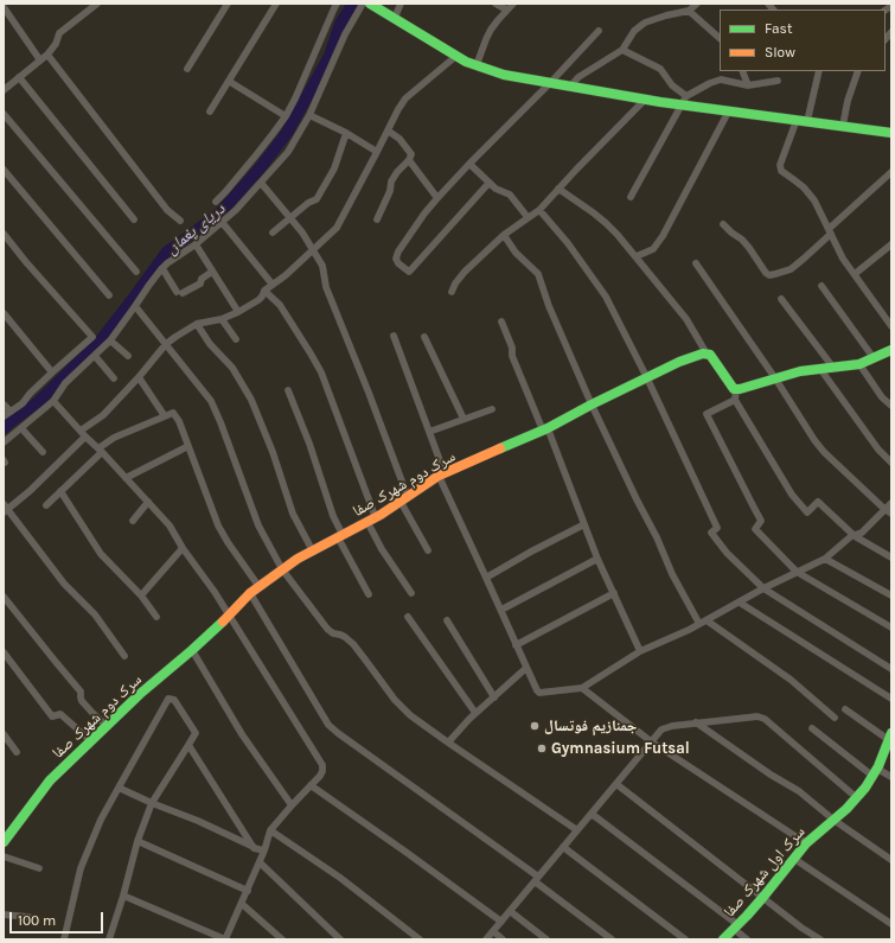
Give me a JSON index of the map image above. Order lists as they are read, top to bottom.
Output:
{
  "streets": {
    "street": ["سرک دوم شهرک صفا", "سرک اول شهرک صفا"]
  },
  "water": ["دریای پغمان"],
  "places": ["جمنازیم فوتسال", "Gymnasium Futsal"],
  "legend": ["Fast", "Slow"],
  "scale_bar": "100 m"
}
